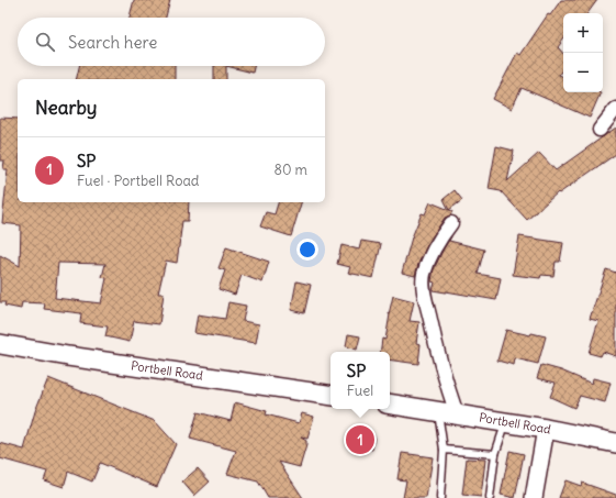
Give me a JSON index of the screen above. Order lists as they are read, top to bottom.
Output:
{
  "streets": {
    "main road": ["Portbell Road"]
  },
  "page": {
    "map_buttons": ["+", "−"],
    "search": "Search here",
    "heading": "Nearby",
    "list": [
      {
        "mark": "1",
        "name": "SP",
        "note": "Fuel · Portbell Road",
        "value": "80 m"
      }
    ],
    "popup": ["SP", "Fuel"],
    "pins": "1"
  }
}
